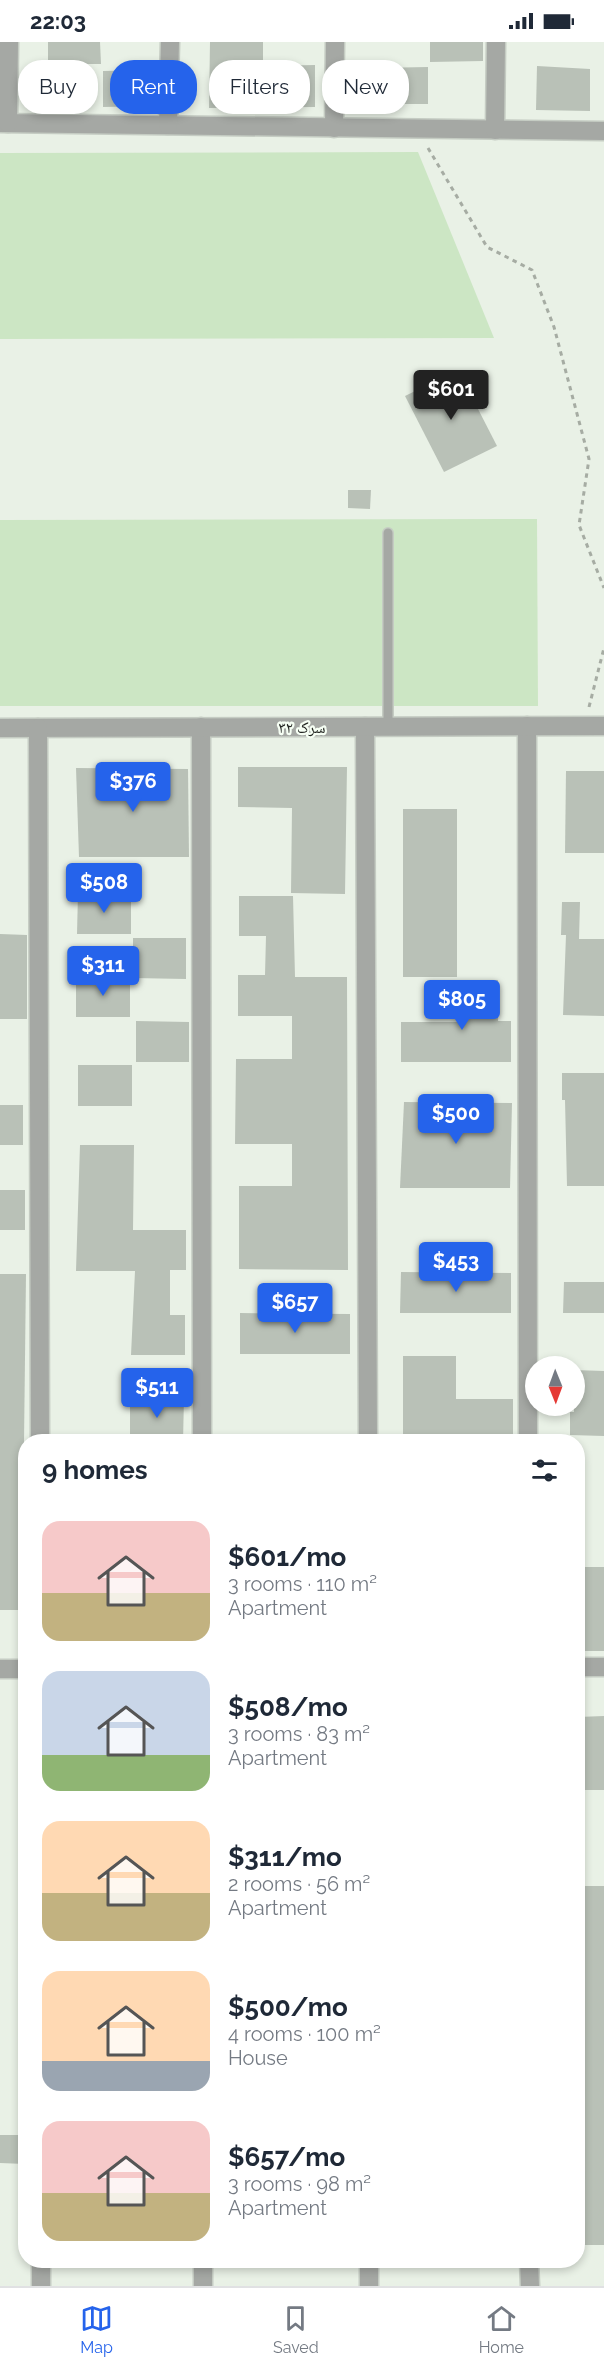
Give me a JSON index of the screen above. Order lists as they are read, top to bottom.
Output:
{
  "streets": {
    "street": ["سرک ۳۲"]
  },
  "north": "bottom",
  "page": {
    "status": "22:03",
    "chip": [
      "Buy",
      "Rent",
      "Filters",
      "New"
    ],
    "price": [
      "$601",
      "$376",
      "$508",
      "$311",
      "$805",
      "$500",
      "$453",
      "$657",
      "$511"
    ],
    "heading": "9 homes",
    "list": [
      {
        "name": "$601/mo",
        "note": "3 rooms · 110 m² · Apartment"
      },
      {
        "name": "$508/mo",
        "note": "3 rooms · 83 m² · Apartment"
      },
      {
        "name": "$311/mo",
        "note": "2 rooms · 56 m² · Apartment"
      },
      {
        "name": "$500/mo",
        "note": "4 rooms · 100 m² · House"
      },
      {
        "name": "$657/mo",
        "note": "3 rooms · 98 m² · Apartment"
      }
    ],
    "tabs": ["Map", "Saved", "Home"]
  }
}
